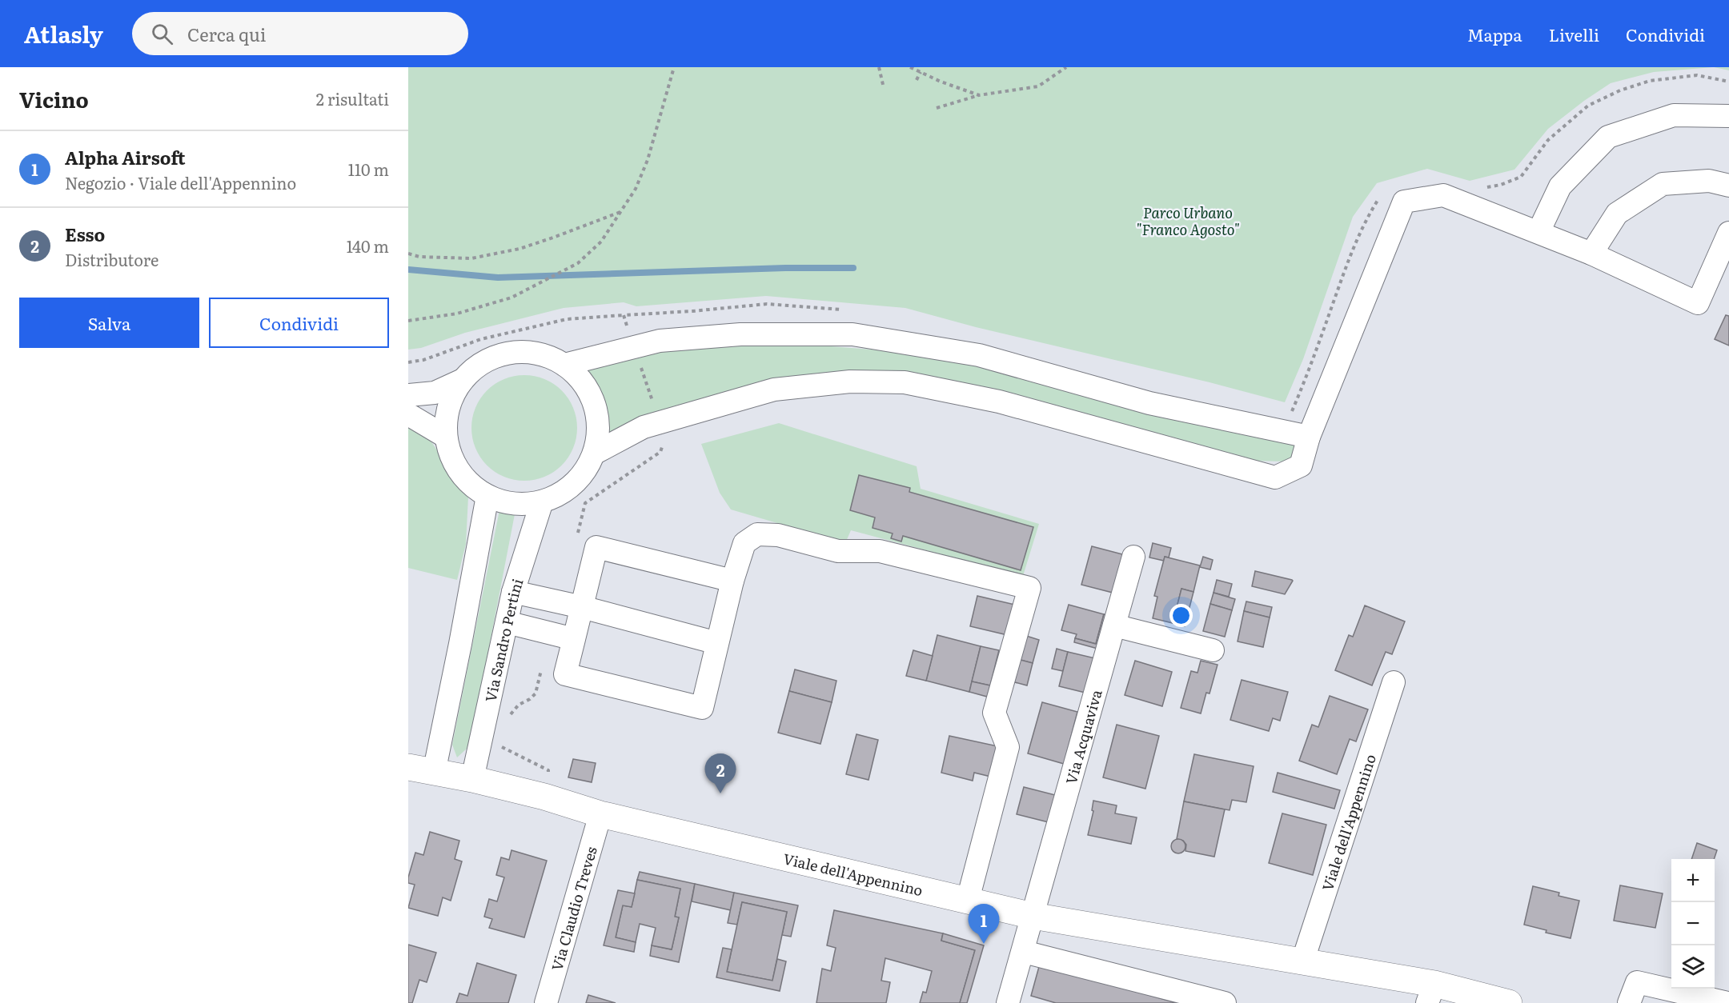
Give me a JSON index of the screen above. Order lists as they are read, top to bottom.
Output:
{
  "streets": {
    "main road": ["Viale dell'Appennino"],
    "street": ["Via Sandro Pertini", "Via Acquaviva", "Via Claudio Treves"]
  },
  "crossings": [
    ["Via Sandro Pertini", "Viale dell'Appennino"],
    ["Via Acquaviva", "Viale dell'Appennino"],
    ["Viale dell'Appennino", "Via Claudio Treves"]
  ],
  "parks": ["Parco Urbano \"Franco Agosto\""],
  "page": {
    "header": "Atlasly",
    "search": "Cerca qui",
    "nav": ["Mappa", "Livelli", "Condividi"],
    "heading": ["Vicino", "2 risultati"],
    "list": [
      {
        "mark": "1",
        "name": "Alpha Airsoft",
        "note": "Negozio · Viale dell'Appennino",
        "value": "110 m"
      },
      {
        "mark": "2",
        "name": "Esso",
        "note": "Distributore",
        "value": "140 m"
      }
    ],
    "buttons": ["Salva", "Condividi"],
    "pins": ["2", "1"],
    "map_buttons": ["+", "−"]
  }
}
